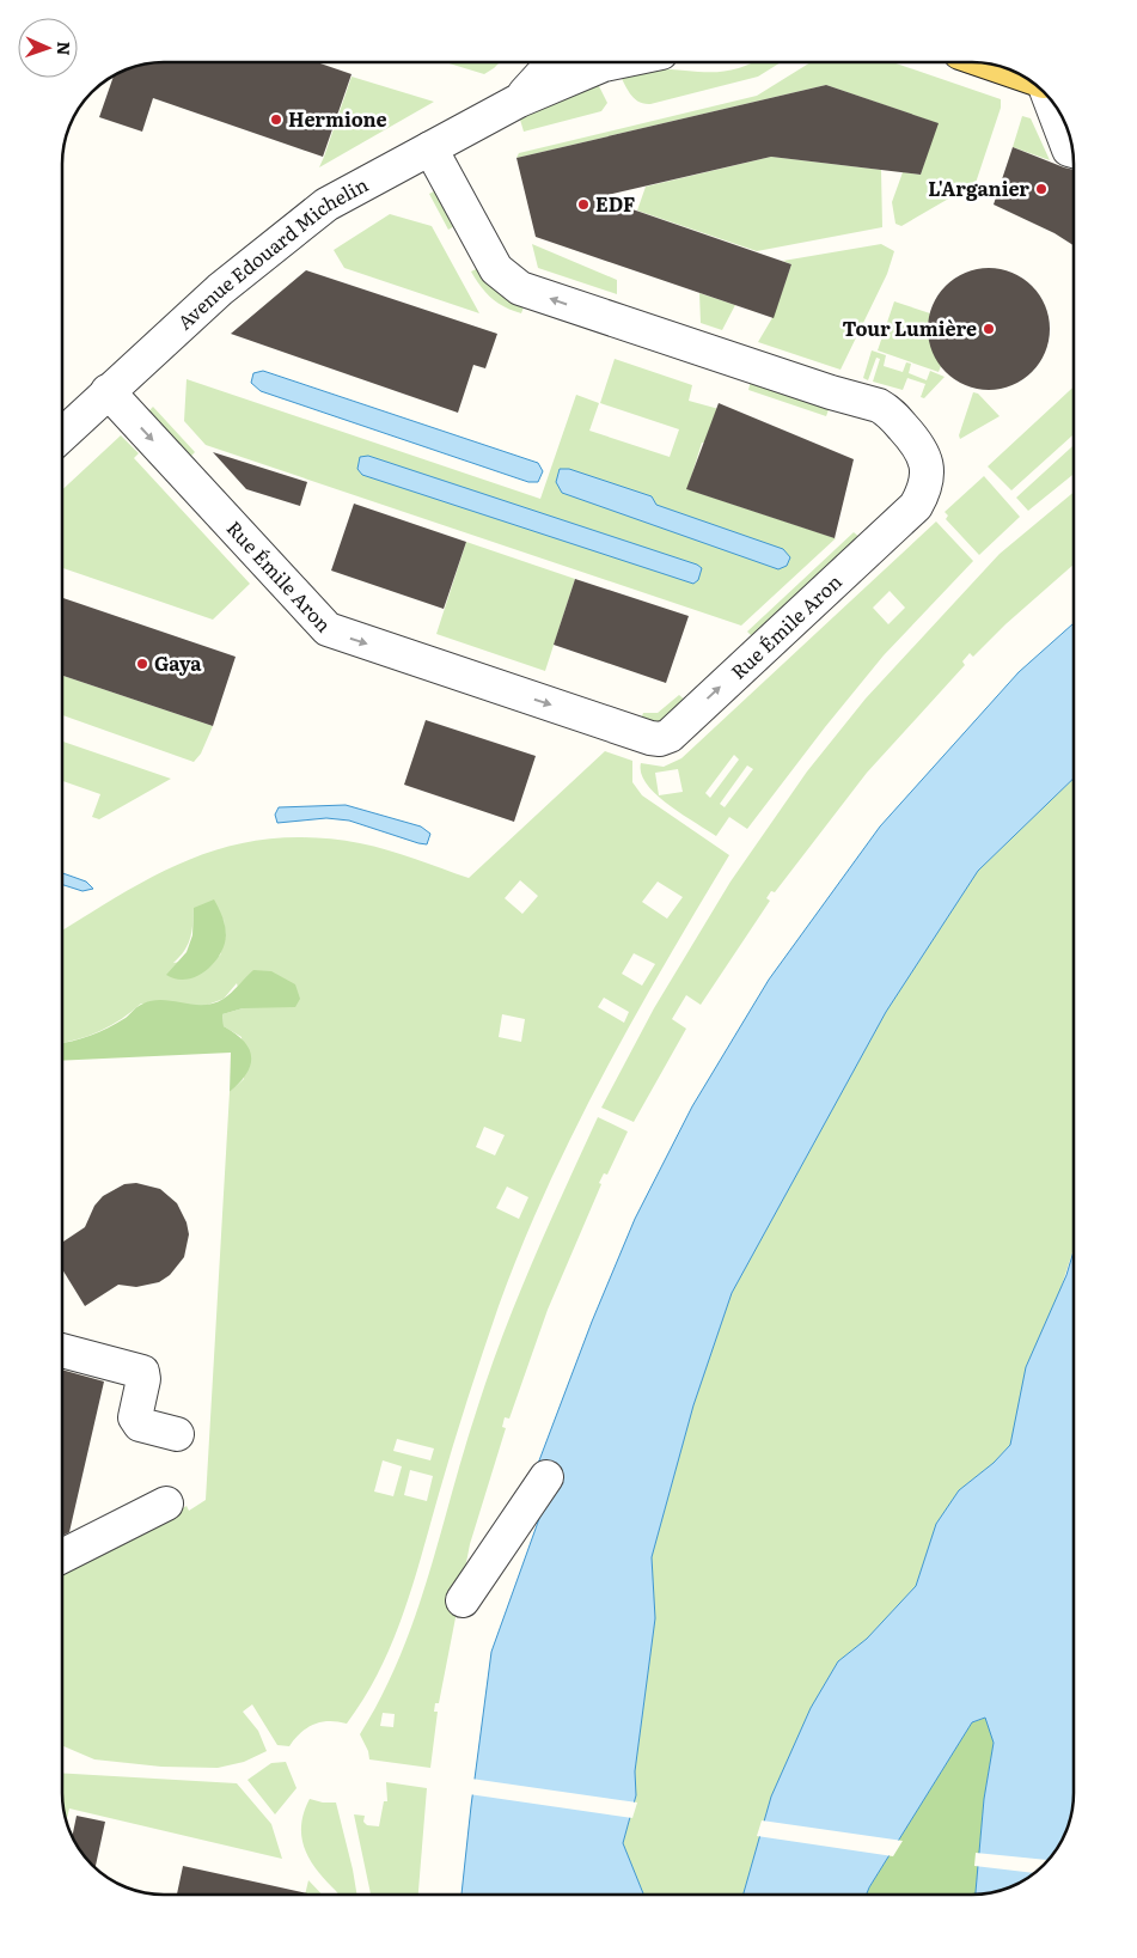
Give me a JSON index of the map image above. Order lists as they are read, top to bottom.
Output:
{
  "streets": {
    "street": ["Avenue Edouard Michelin", "Rue Émile Aron"]
  },
  "crossings": [
    ["Avenue Edouard Michelin", "Rue Émile Aron"]
  ],
  "places": [
    "Hermione",
    "L'Arganier",
    "EDF",
    "Tour Lumière",
    "Gaya"
  ],
  "north": "right"
}
